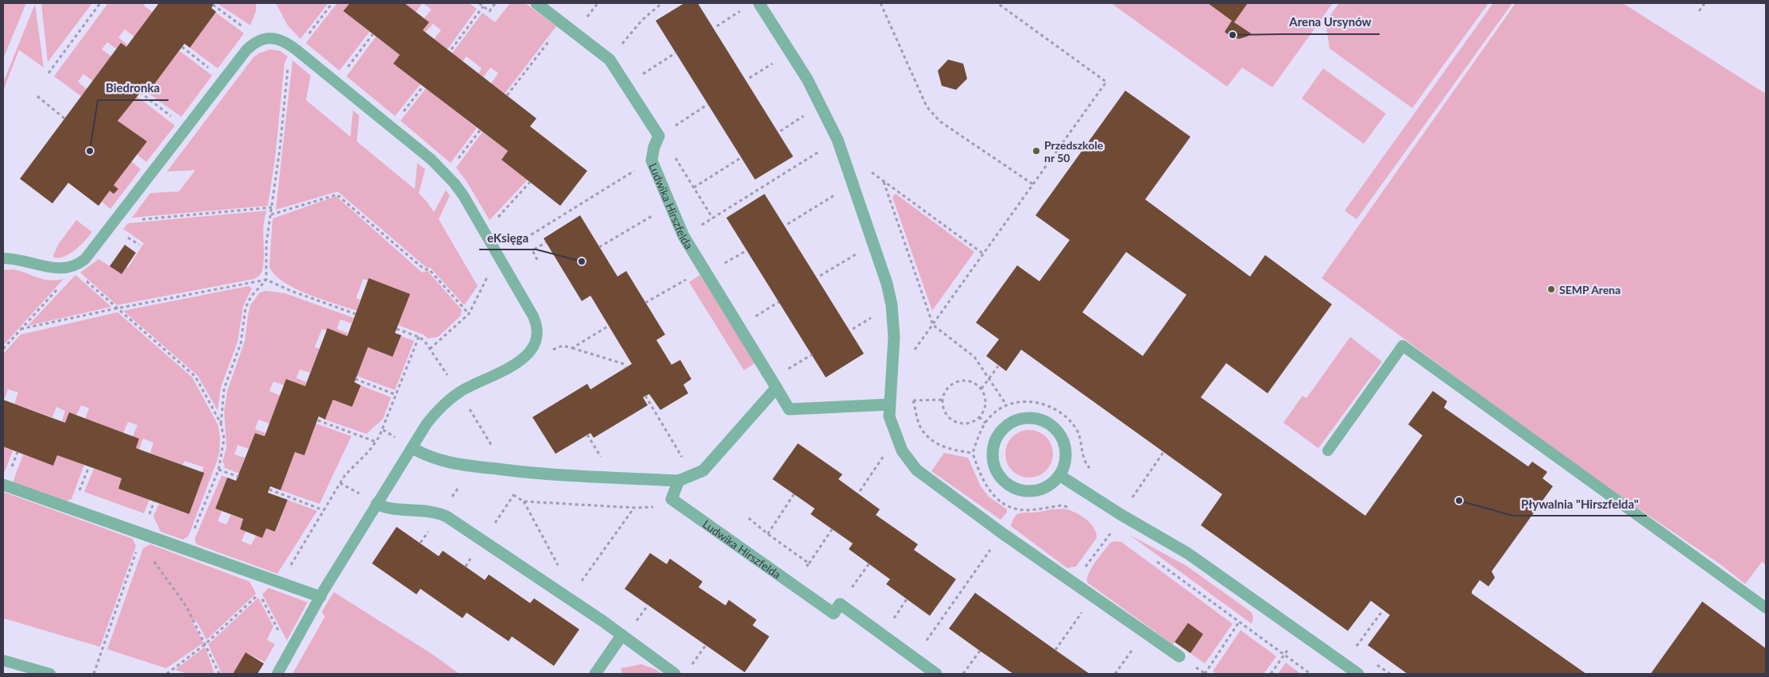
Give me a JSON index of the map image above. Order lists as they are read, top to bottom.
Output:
{
  "streets": {
    "street": ["Ludwika Hirszfelda"]
  },
  "places": [
    "Arena Ursynów",
    "Biedronka",
    "Przedszkole nr 50",
    "eKsięga",
    "SEMP Arena",
    "Pływalnia \"Hirszfelda\""
  ]
}
